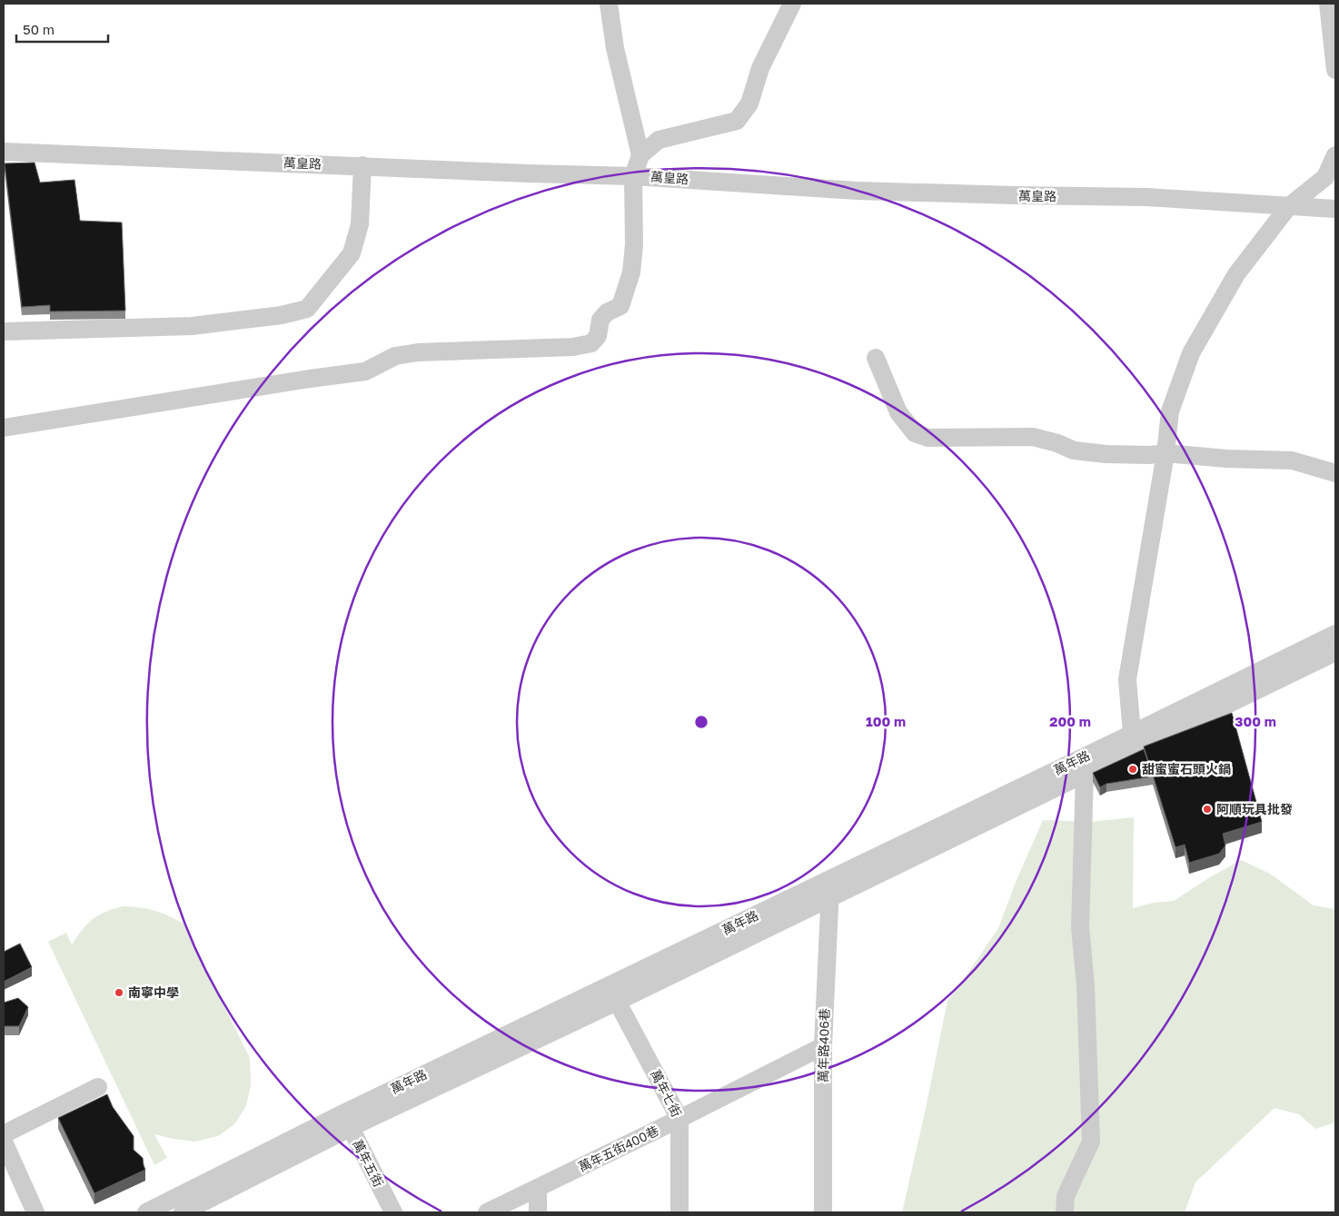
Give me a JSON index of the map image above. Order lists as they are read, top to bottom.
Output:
{
  "streets": {
    "street": [
      "萬皇路",
      "萬年路",
      "萬年路406巷",
      "萬年七街",
      "萬年五街400巷",
      "萬年五街"
    ]
  },
  "crossings": [
    ["萬年路", "萬年路406巷"],
    ["萬年路", "萬年七街"],
    ["萬年路", "萬年五街"],
    ["萬年路406巷", "萬年五街400巷"],
    ["萬年七街", "萬年五街400巷"]
  ],
  "places": ["甜蜜蜜石頭火鍋", "阿順玩具批發", "南寧中學"],
  "scale_bar": "50 m",
  "rings": ["100 m", "200 m", "300 m"]
}
